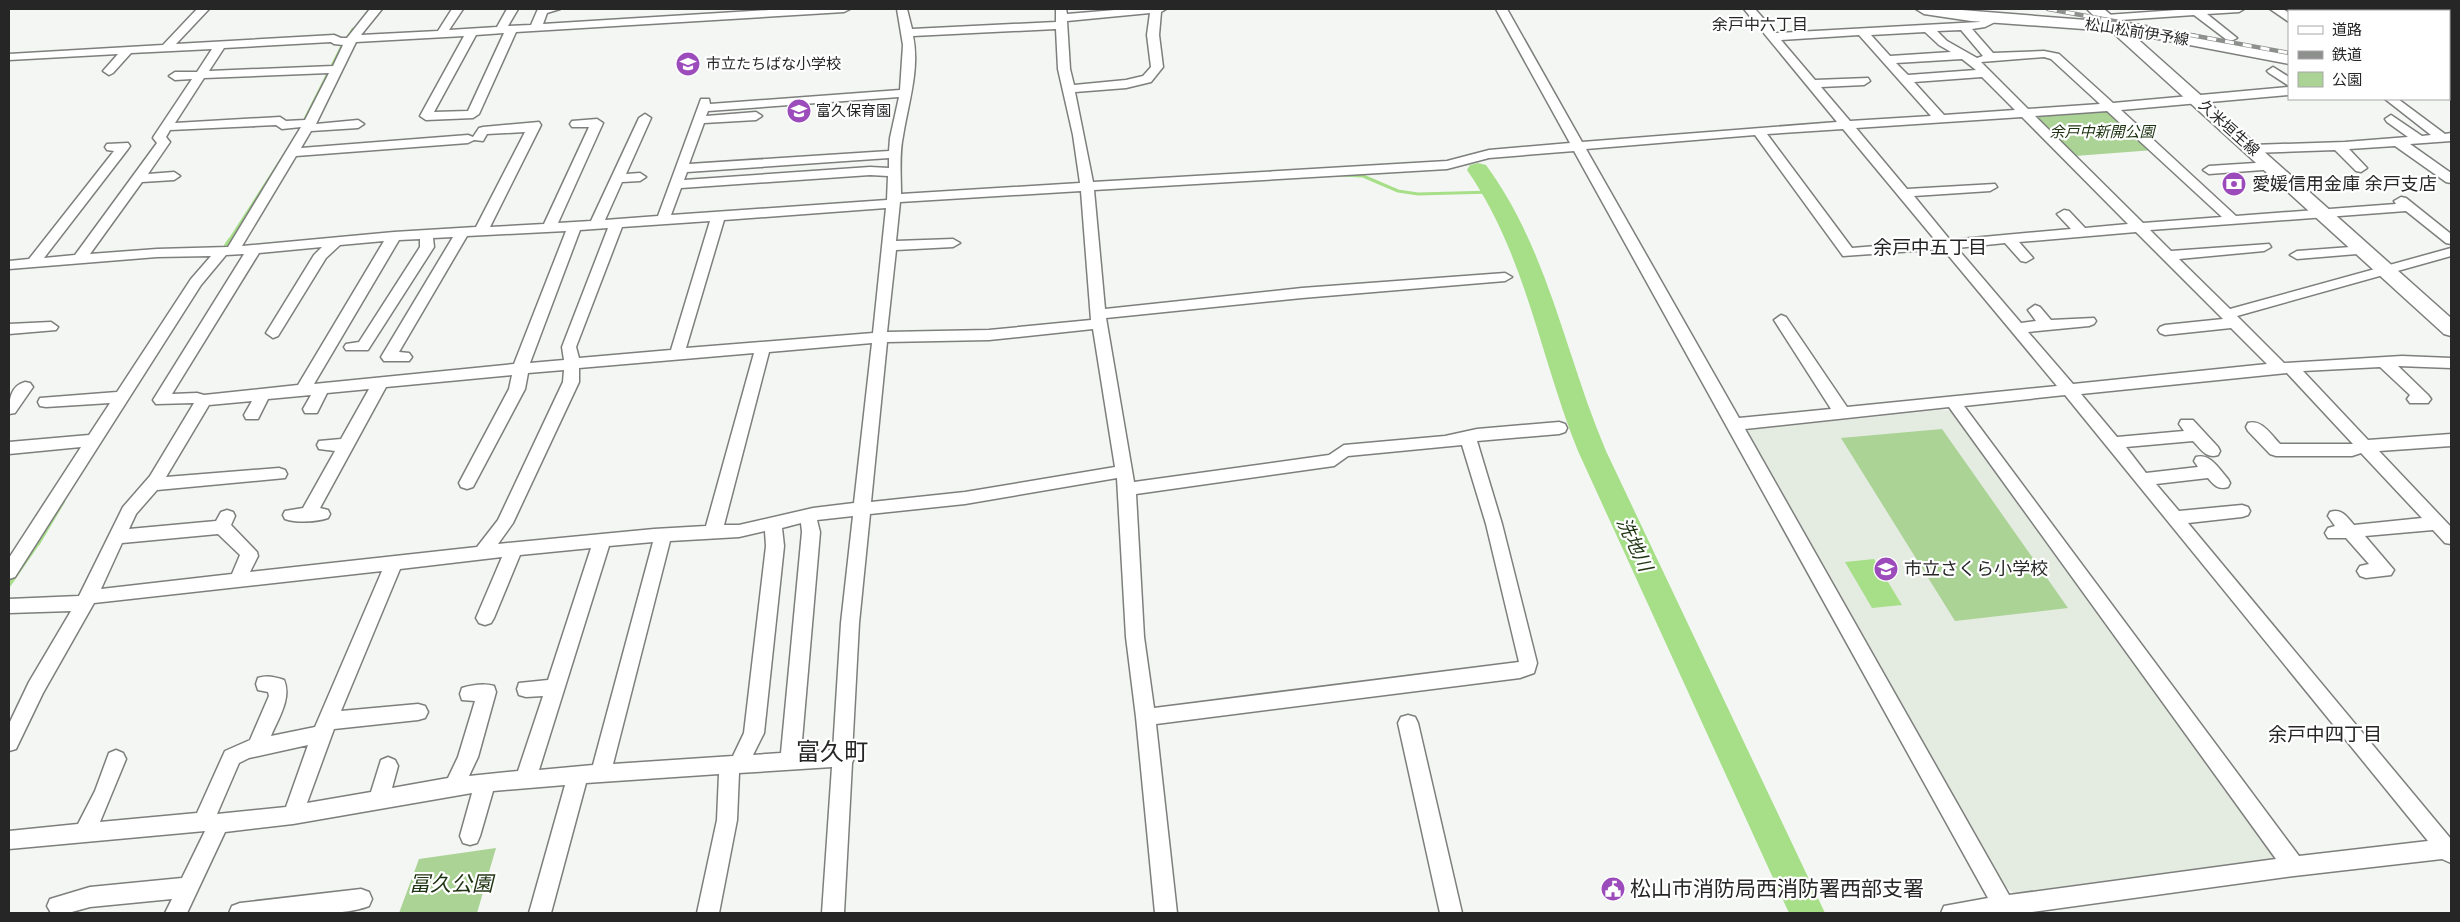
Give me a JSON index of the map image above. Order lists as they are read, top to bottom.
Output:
{
  "streets": {
    "main road": ["松山松前伊予線", "久米垣生線"]
  },
  "crossings": [
    ["松山松前伊予線", "久米垣生線"]
  ],
  "districts": [
    "余戸中六丁目",
    "余戸中五丁目",
    "余戸中四丁目",
    "富久町"
  ],
  "water": ["洗地川"],
  "parks": ["余戸中新開公園", "冨久公園"],
  "places": {
    "school or university": ["市立たちばな小学校", "富久保育園", "市立さくら小学校"],
    "bank": ["愛媛信用金庫 余戸支店"],
    "public building": ["松山市消防局西消防署西部支署"]
  },
  "legend": ["道路", "鉄道", "公園"]
}
